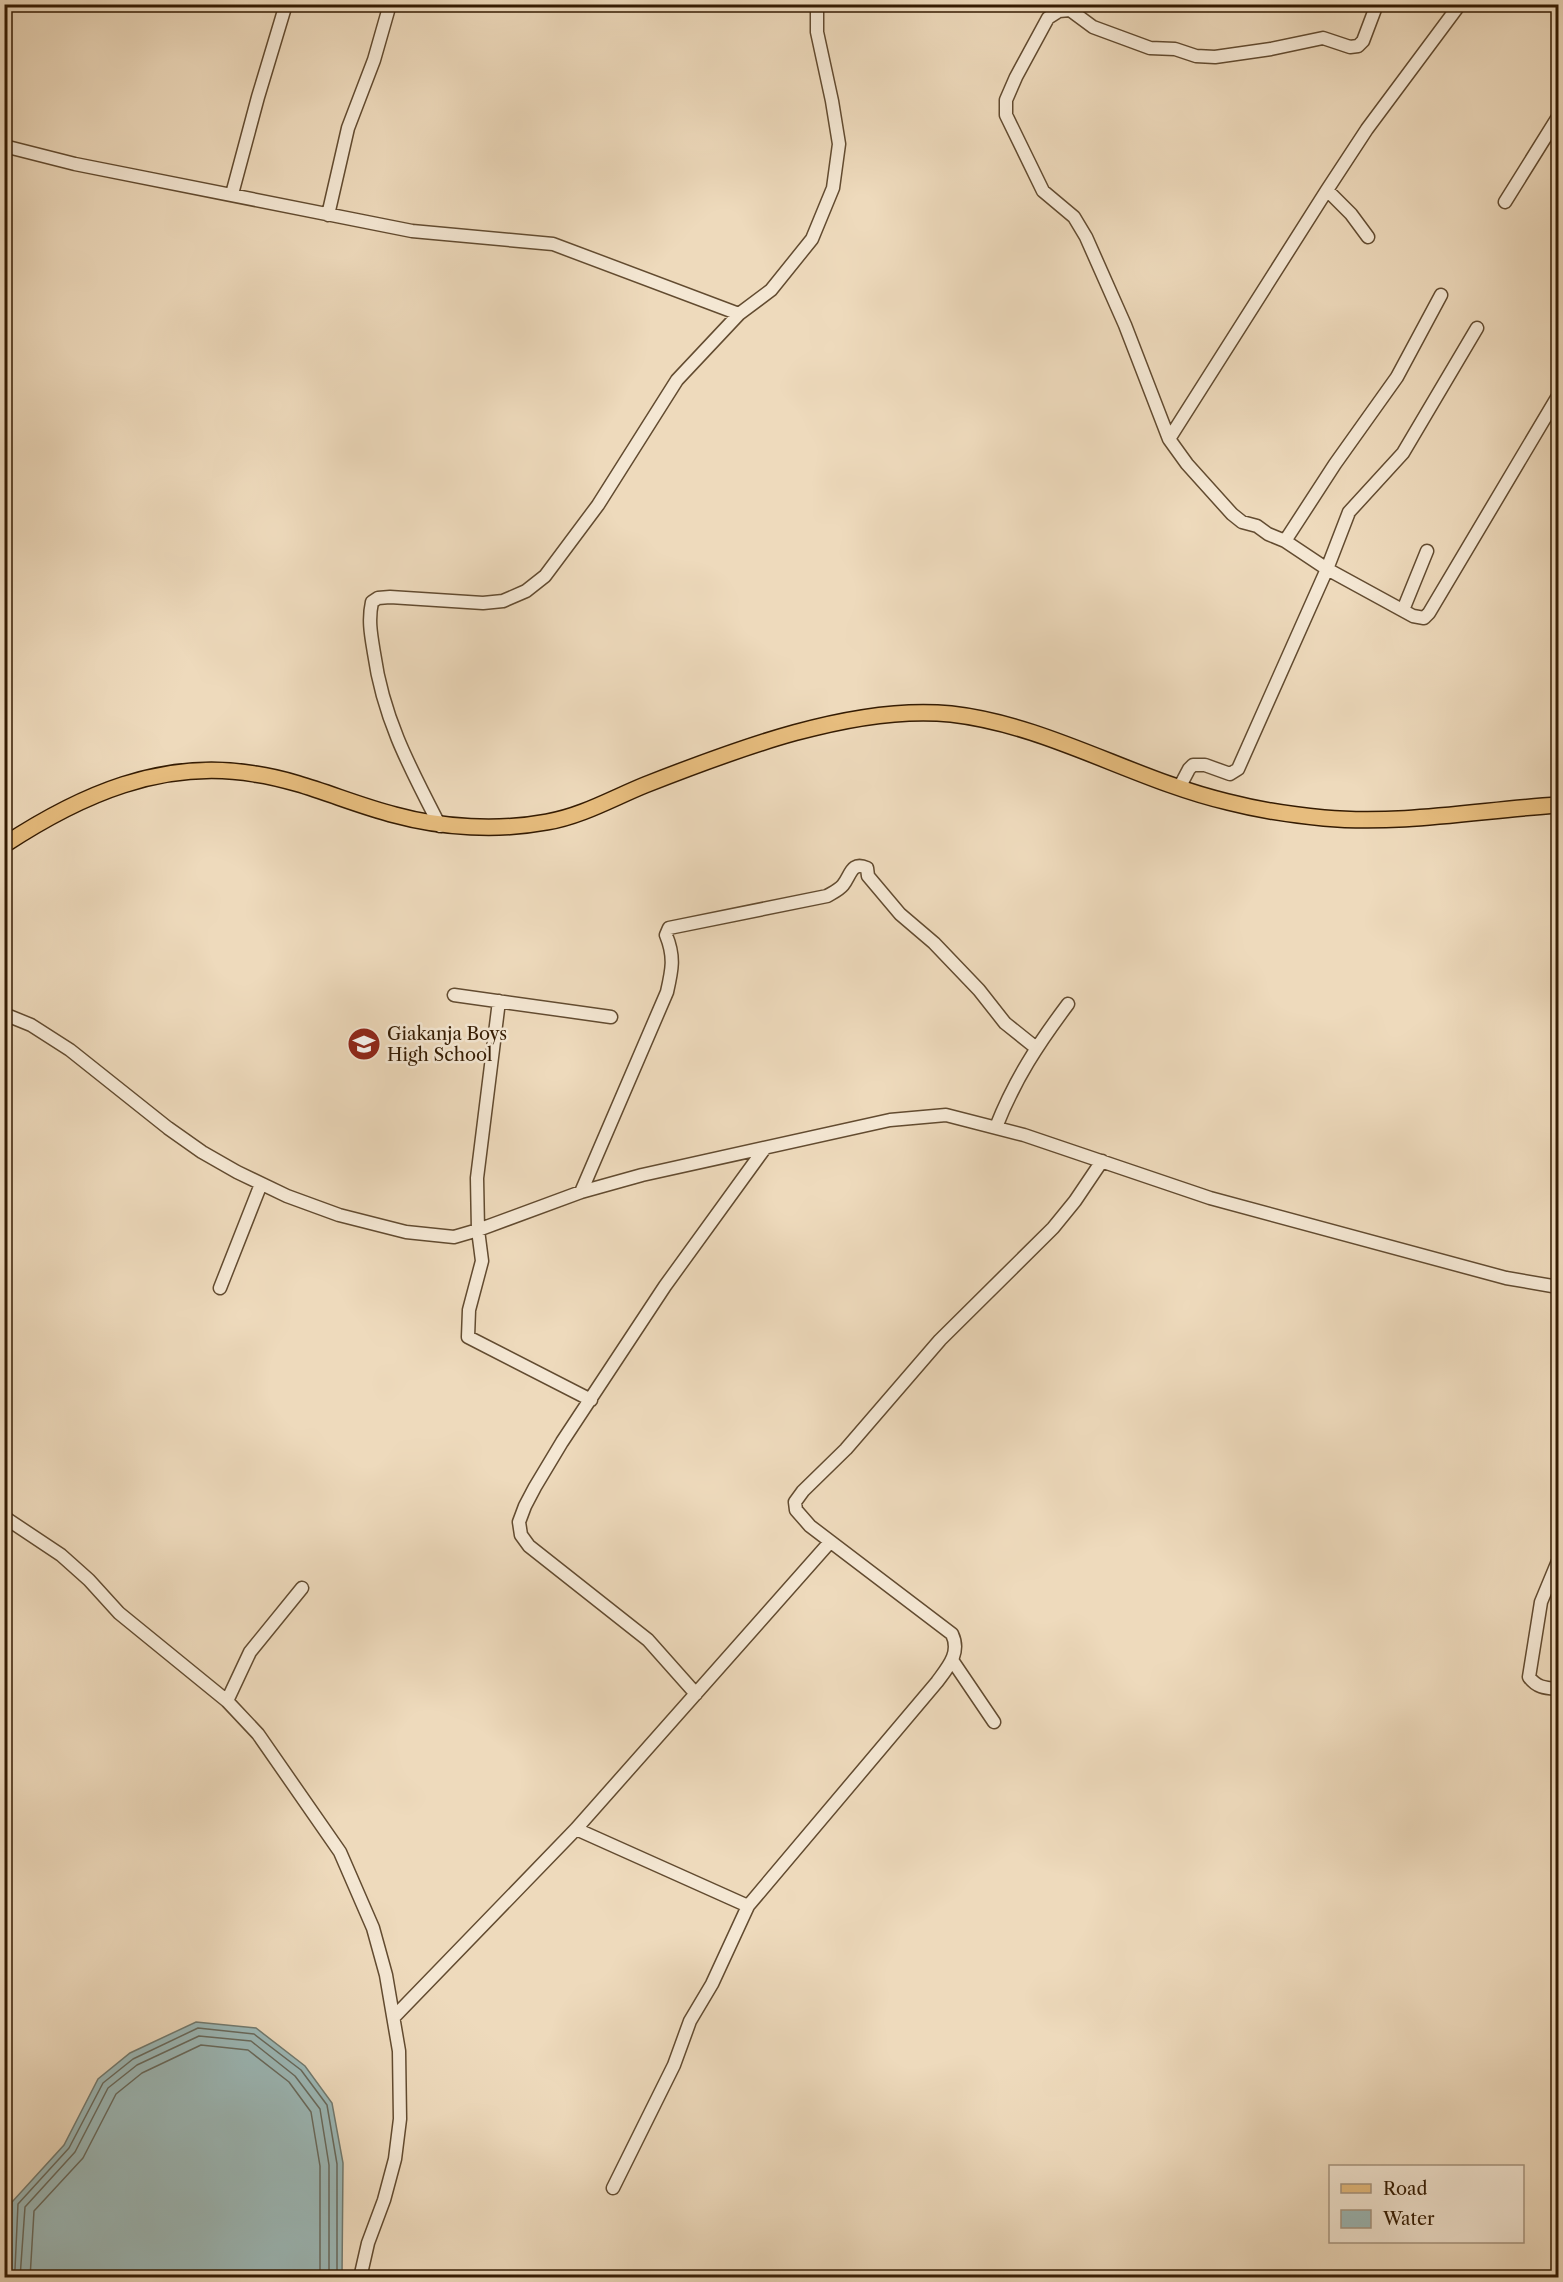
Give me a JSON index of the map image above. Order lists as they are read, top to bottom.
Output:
{
  "places": {
    "school or university": ["Giakanja Boys High School"]
  },
  "legend": ["Road", "Water"]
}
